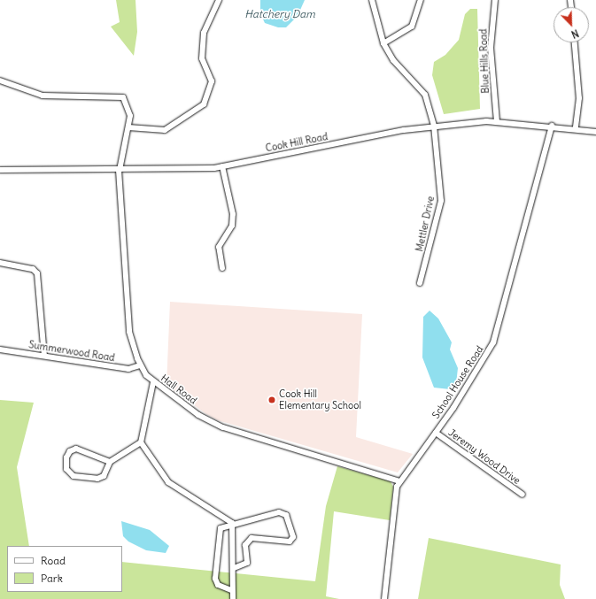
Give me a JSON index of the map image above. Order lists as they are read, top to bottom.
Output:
{
  "streets": {
    "street": [
      "Blue Hills Road",
      "Cook Hill Road",
      "Mettler Drive",
      "Summerwood Road",
      "School House Road",
      "Hall Road",
      "Jeremy Wood Drive"
    ]
  },
  "crossings": [
    ["Blue Hills Road", "Cook Hill Road"],
    ["Cook Hill Road", "Mettler Drive"],
    ["Cook Hill Road", "School House Road"],
    ["Cook Hill Road", "Hall Road"],
    ["Summerwood Road", "Hall Road"],
    ["School House Road", "Hall Road"],
    ["School House Road", "Jeremy Wood Drive"]
  ],
  "water": ["Hatchery Dam"],
  "places": ["Cook Hill Elementary School"],
  "legend": ["Road", "Park"],
  "north": "bottom right"
}
